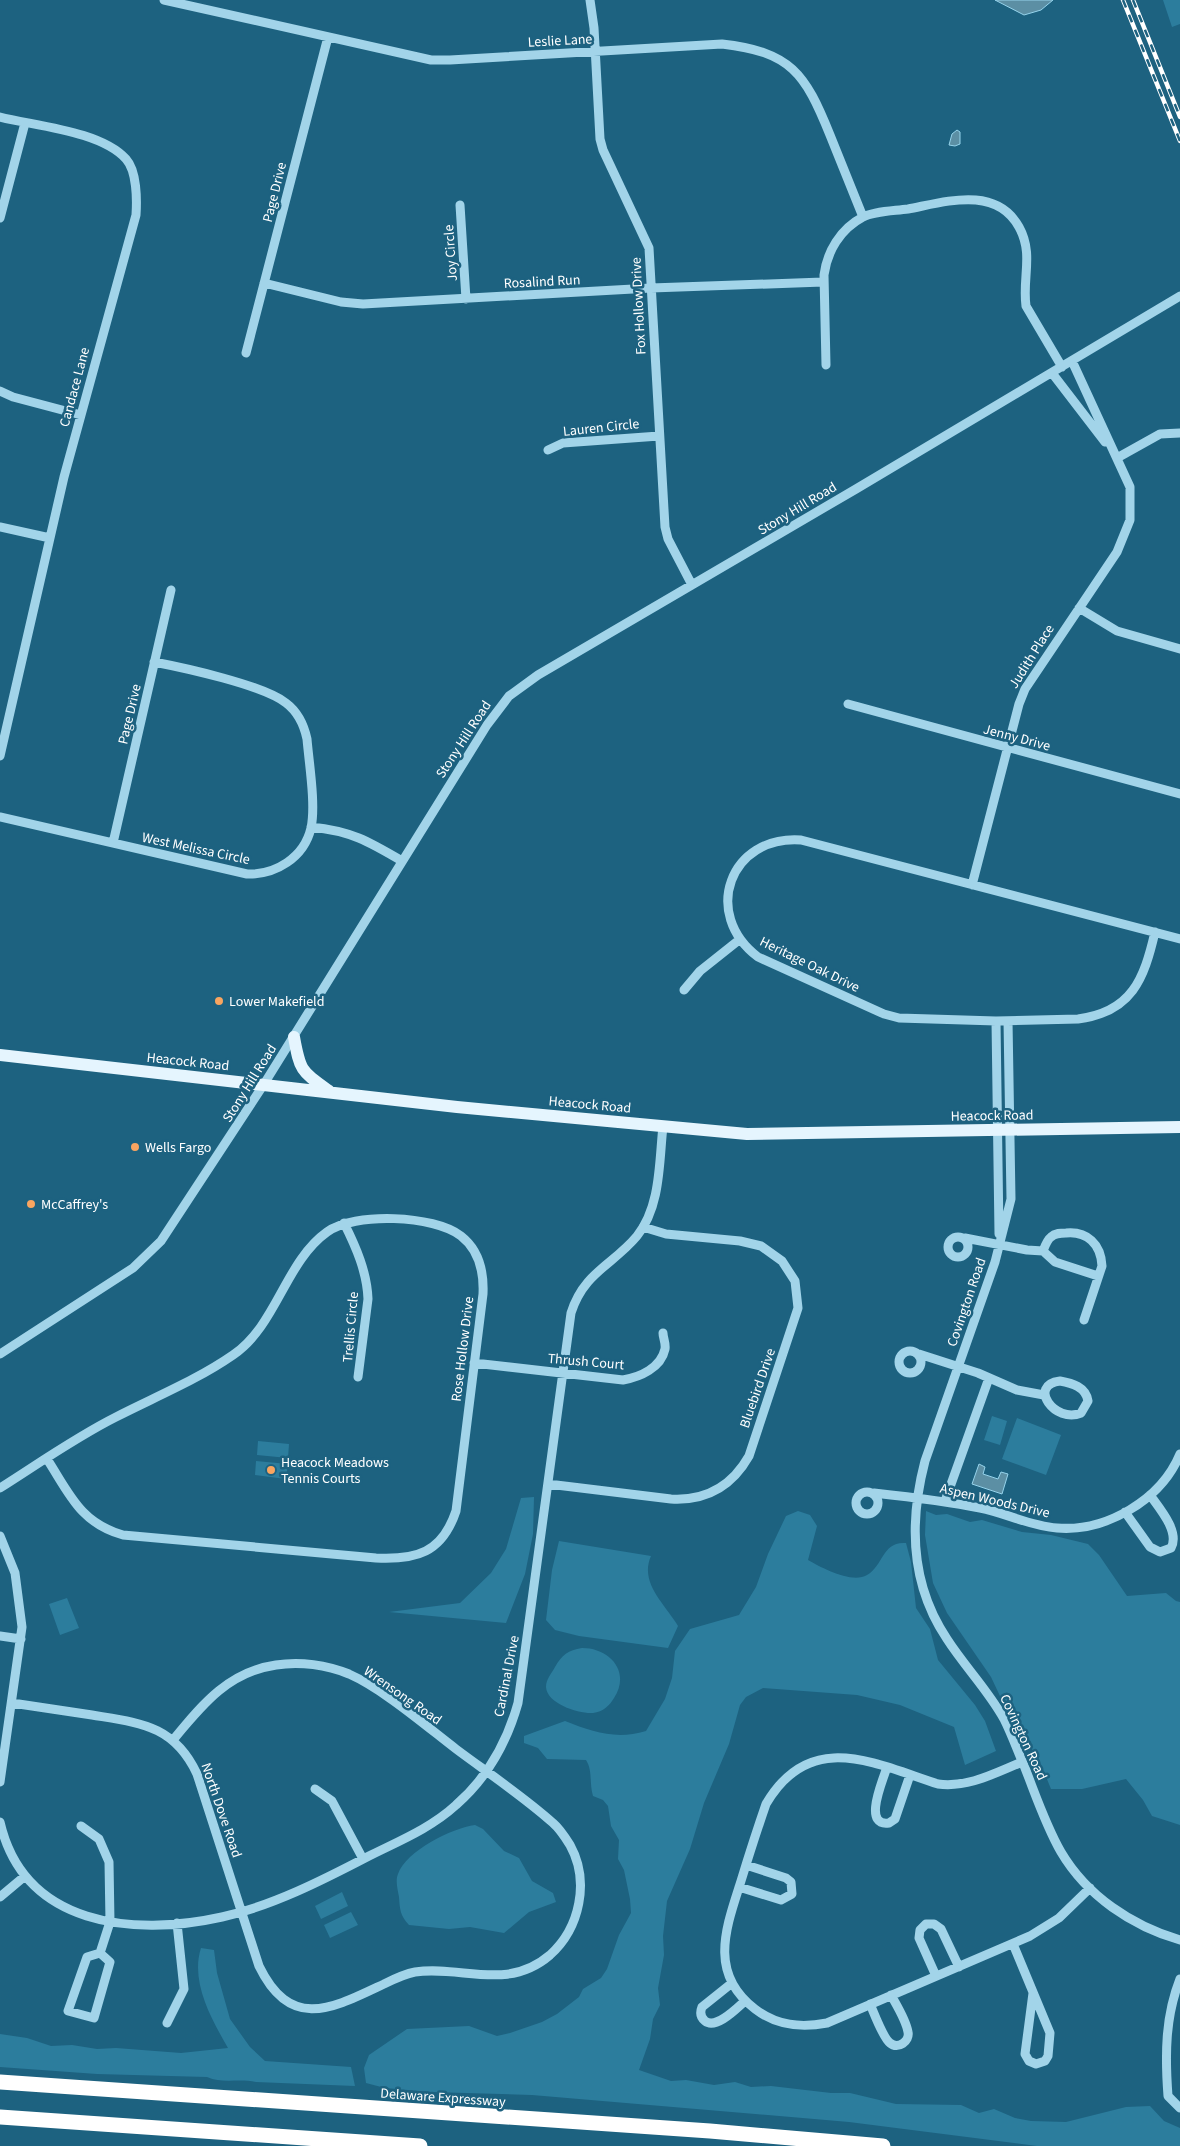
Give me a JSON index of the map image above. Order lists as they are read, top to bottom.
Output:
{
  "streets": {
    "highway": ["Delaware Expressway"],
    "main road": ["Heacock Road"],
    "street": [
      "Leslie Lane",
      "Page Drive",
      "Joy Circle",
      "Rosalind Run",
      "Fox Hollow Drive",
      "Candace Lane",
      "Lauren Circle",
      "Stony Hill Road",
      "Judith Place",
      "Jenny Drive",
      "West Melissa Circle",
      "Heritage Oak Drive",
      "Covington Road",
      "Trellis Circle",
      "Rose Hollow Drive",
      "Thrush Court",
      "Bluebird Drive",
      "Aspen Woods Drive",
      "Cardinal Drive",
      "Wrensong Road",
      "North Dove Road"
    ]
  },
  "crossings": [
    ["Leslie Lane", "Page Drive"],
    ["Leslie Lane", "Fox Hollow Drive"],
    ["Page Drive", "Rosalind Run"],
    ["Page Drive", "West Melissa Circle"],
    ["Joy Circle", "Rosalind Run"],
    ["Rosalind Run", "Fox Hollow Drive"],
    ["Fox Hollow Drive", "Lauren Circle"],
    ["Fox Hollow Drive", "Stony Hill Road"],
    ["Stony Hill Road", "Judith Place"],
    ["Stony Hill Road", "Heacock Road"],
    ["Judith Place", "Jenny Drive"],
    ["Judith Place", "Heritage Oak Drive"],
    ["Heritage Oak Drive", "Covington Road"],
    ["Heacock Road", "Covington Road"],
    ["Heacock Road", "Cardinal Drive"],
    ["Covington Road", "Aspen Woods Drive"],
    ["Trellis Circle", "Rose Hollow Drive"],
    ["Rose Hollow Drive", "Thrush Court"],
    ["Thrush Court", "Cardinal Drive"],
    ["Bluebird Drive", "Cardinal Drive"],
    ["Cardinal Drive", "Wrensong Road"],
    ["Cardinal Drive", "North Dove Road"],
    ["Wrensong Road", "North Dove Road"]
  ],
  "places": [
    "Lower Makefield",
    "Wells Fargo",
    "McCaffrey's",
    "Heacock Meadows Tennis Courts"
  ]
}
